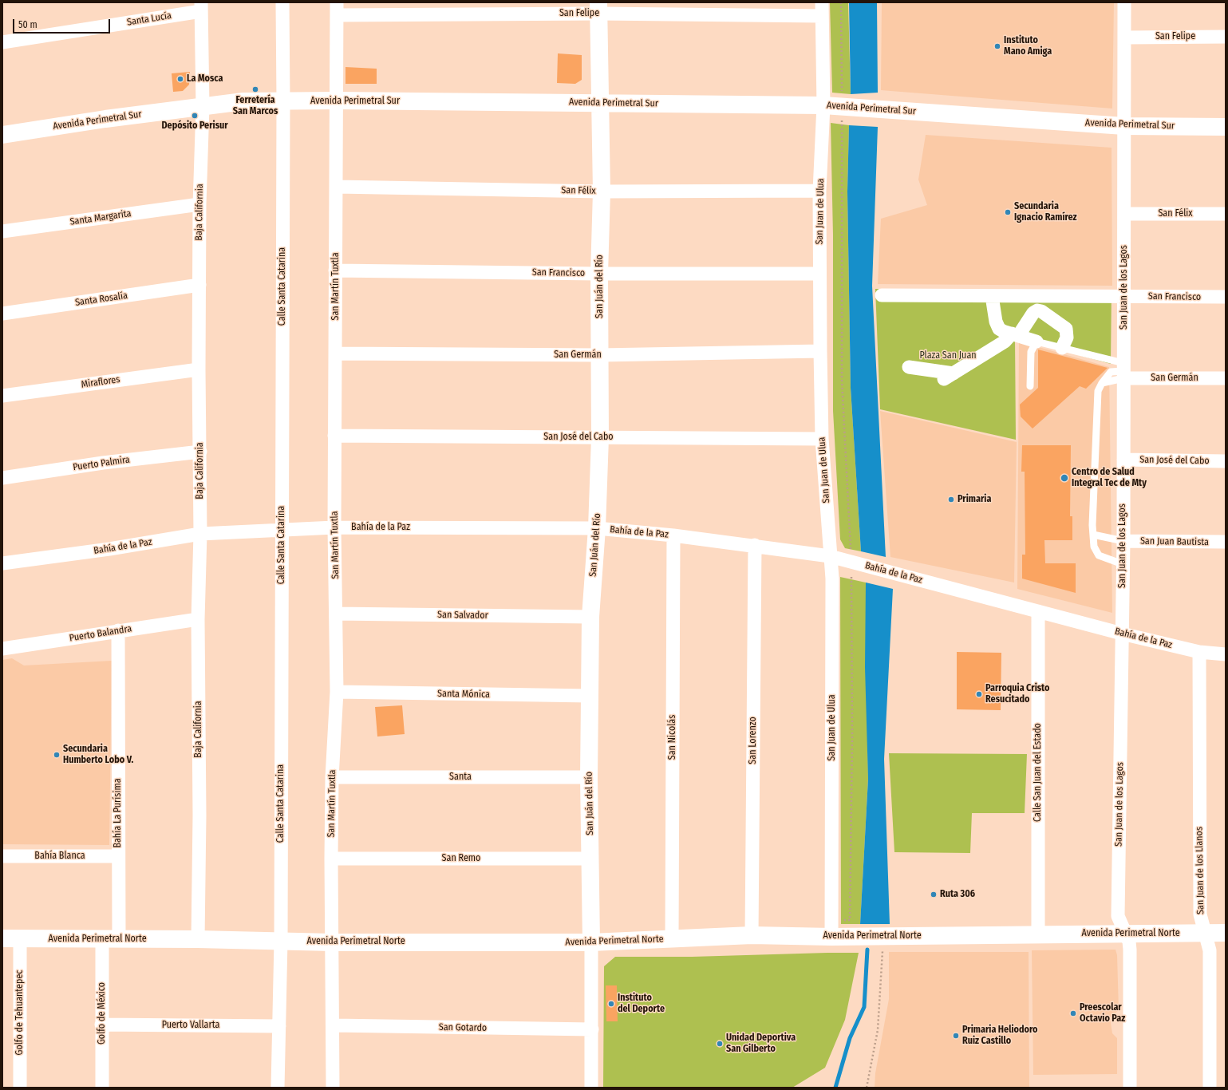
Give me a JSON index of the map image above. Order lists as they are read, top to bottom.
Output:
{
  "streets": {
    "street": [
      "San Felipe",
      "Santa Lucía",
      "Avenida Perimetral Sur",
      "San Félix",
      "San Juan de Ulua",
      "Baja California",
      "Santa Margarita",
      "San Francisco",
      "Calle Santa Catarina",
      "San Martín Tuxtla",
      "San Juán del Río",
      "San Juan de los Lagos",
      "Santa Rosalía",
      "San Germán",
      "Miraflores",
      "San José del Cabo",
      "Puerto Palmira",
      "Bahía de la Paz",
      "San Juan Bautista",
      "San Salvador",
      "Puerto Balandra",
      "Santa Mónica",
      "San Nicolás",
      "San Lorenzo",
      "Calle San Juan del Estado",
      "Santa",
      "Bahía La Purísima",
      "Bahía Blanca",
      "San Remo",
      "San Juan de los Llanos",
      "Avenida Perimetral Norte",
      "Golfo de Tehuantepec",
      "Golfo de México",
      "Puerto Vallarta",
      "San Gotardo"
    ]
  },
  "crossings": [
    ["San Felipe", "San Juan de Ulua"],
    ["San Felipe", "San Martín Tuxtla"],
    ["San Felipe", "San Juán del Río"],
    ["San Felipe", "San Juan de los Lagos"],
    ["Santa Lucía", "Baja California"],
    ["Avenida Perimetral Sur", "San Juan de Ulua"],
    ["Avenida Perimetral Sur", "Baja California"],
    ["Avenida Perimetral Sur", "Calle Santa Catarina"],
    ["Avenida Perimetral Sur", "San Martín Tuxtla"],
    ["Avenida Perimetral Sur", "San Juán del Río"],
    ["Avenida Perimetral Sur", "San Juan de los Lagos"],
    ["San Félix", "San Juan de Ulua"],
    ["San Félix", "San Martín Tuxtla"],
    ["San Félix", "San Juán del Río"],
    ["San Félix", "San Juan de los Lagos"],
    ["San Juan de Ulua", "San Francisco"],
    ["San Juan de Ulua", "San Germán"],
    ["San Juan de Ulua", "San José del Cabo"],
    ["San Juan de Ulua", "Bahía de la Paz"],
    ["San Juan de Ulua", "Avenida Perimetral Norte"],
    ["Baja California", "Santa Margarita"],
    ["Baja California", "Santa Rosalía"],
    ["Baja California", "Miraflores"],
    ["Baja California", "Puerto Palmira"],
    ["Baja California", "Bahía de la Paz"],
    ["Baja California", "Puerto Balandra"],
    ["Baja California", "Avenida Perimetral Norte"],
    ["San Francisco", "San Martín Tuxtla"],
    ["San Francisco", "San Juán del Río"],
    ["San Francisco", "San Juan de los Lagos"],
    ["Calle Santa Catarina", "Bahía de la Paz"],
    ["Calle Santa Catarina", "Avenida Perimetral Norte"],
    ["Calle Santa Catarina", "Puerto Vallarta"],
    ["San Martín Tuxtla", "San Germán"],
    ["San Martín Tuxtla", "San José del Cabo"],
    ["San Martín Tuxtla", "Bahía de la Paz"],
    ["San Martín Tuxtla", "San Salvador"],
    ["San Martín Tuxtla", "Santa Mónica"],
    ["San Martín Tuxtla", "Santa"],
    ["San Martín Tuxtla", "San Remo"],
    ["San Martín Tuxtla", "Avenida Perimetral Norte"],
    ["San Martín Tuxtla", "San Gotardo"],
    ["San Juán del Río", "San Germán"],
    ["San Juán del Río", "San José del Cabo"],
    ["San Juán del Río", "Bahía de la Paz"],
    ["San Juán del Río", "San Salvador"],
    ["San Juán del Río", "Santa Mónica"],
    ["San Juán del Río", "Santa"],
    ["San Juán del Río", "San Remo"],
    ["San Juán del Río", "Avenida Perimetral Norte"],
    ["San Juán del Río", "San Gotardo"],
    ["San Juan de los Lagos", "San Germán"],
    ["San Juan de los Lagos", "San José del Cabo"],
    ["San Juan de los Lagos", "Bahía de la Paz"],
    ["San Juan de los Lagos", "San Juan Bautista"],
    ["San Juan de los Lagos", "Avenida Perimetral Norte"],
    ["Bahía de la Paz", "San Nicolás"],
    ["Bahía de la Paz", "San Lorenzo"],
    ["Bahía de la Paz", "Calle San Juan del Estado"],
    ["Bahía de la Paz", "San Juan de los Llanos"],
    ["Puerto Balandra", "Bahía La Purísima"],
    ["San Nicolás", "Avenida Perimetral Norte"],
    ["San Lorenzo", "Avenida Perimetral Norte"],
    ["Calle San Juan del Estado", "Avenida Perimetral Norte"],
    ["Bahía La Purísima", "Bahía Blanca"],
    ["Bahía La Purísima", "Avenida Perimetral Norte"],
    ["Bahía La Purísima", "Golfo de México"],
    ["San Juan de los Llanos", "Avenida Perimetral Norte"],
    ["Avenida Perimetral Norte", "Golfo de Tehuantepec"],
    ["Avenida Perimetral Norte", "Golfo de México"],
    ["Golfo de México", "Puerto Vallarta"]
  ],
  "parks": ["Plaza San Juan"],
  "places": [
    "Instituto Mano Amiga",
    "La Mosca",
    "Ferretería San Marcos",
    "Depósito Perisur",
    "Secundaria Ignacio Ramírez",
    "Centro de Salud Integral Tec de Mty",
    "Primaria",
    "Parroquia Cristo Resucitado",
    "Secundaria Humberto Lobo V.",
    "Ruta 306",
    "Instituto del Deporte",
    "Preescolar Octavio Paz",
    "Primaria Heliodoro Ruiz Castillo",
    "Unidad Deportiva San Gilberto"
  ],
  "scale_bar": "50 m"
}
